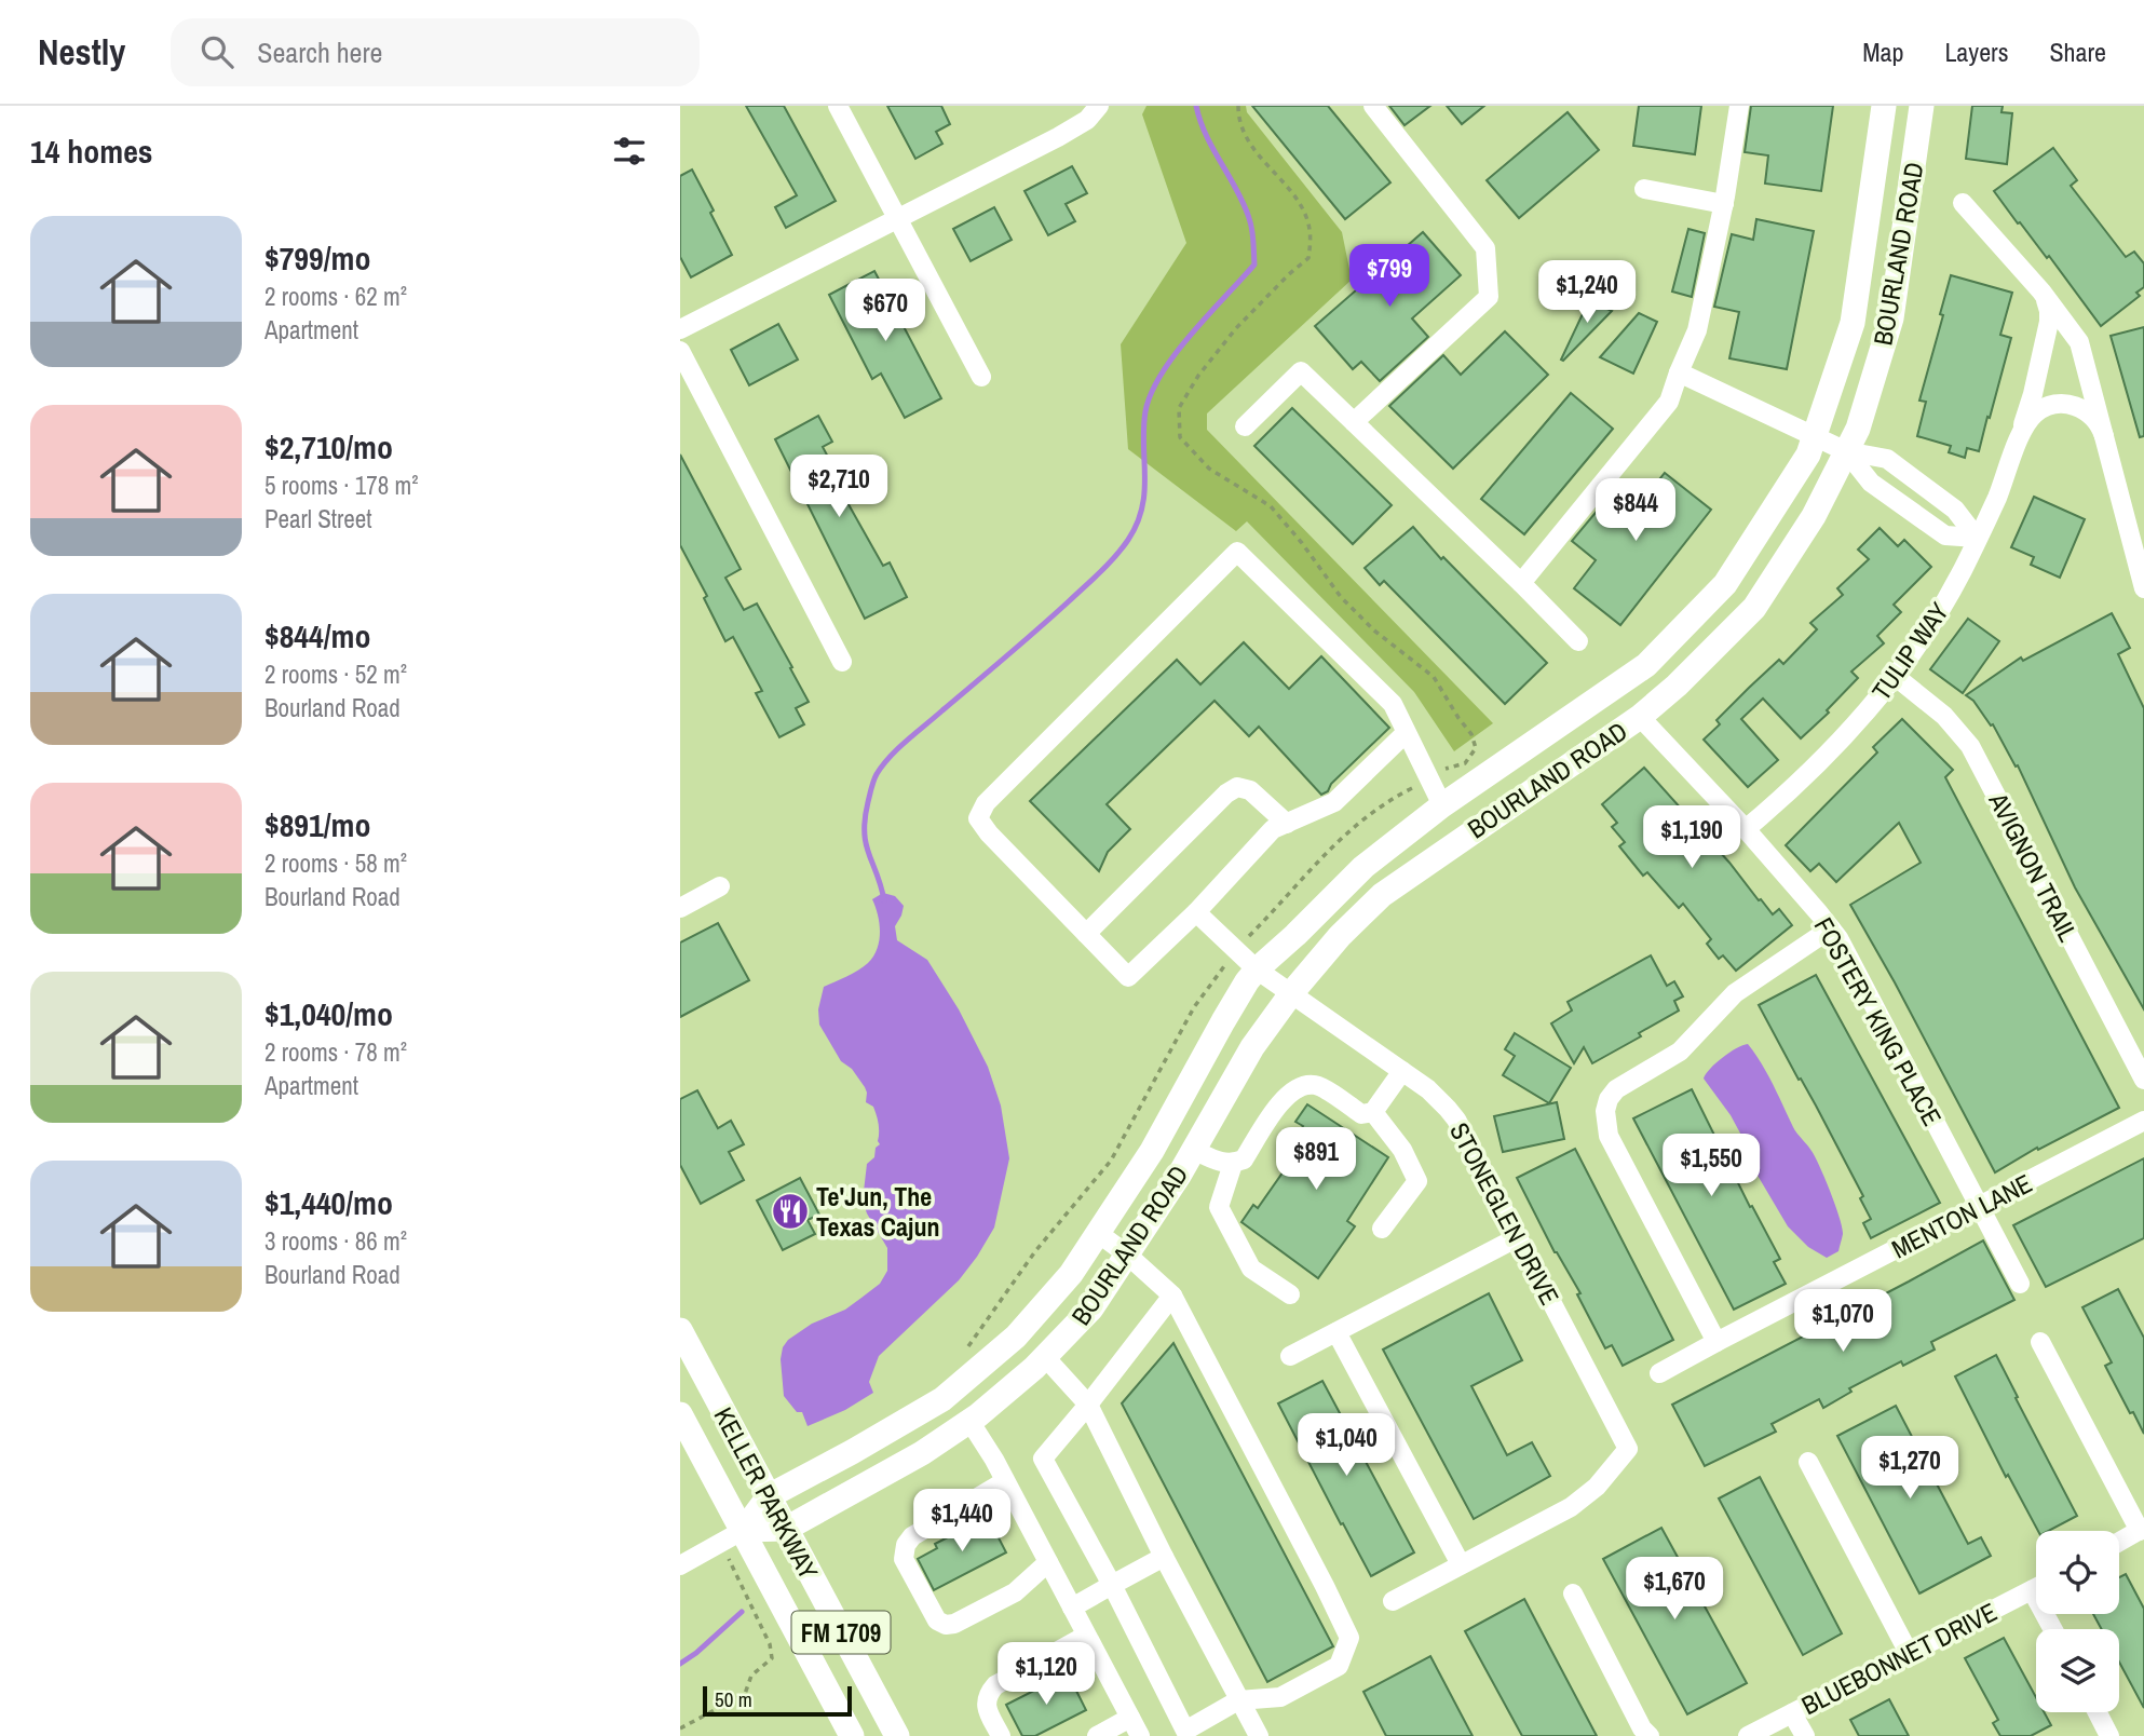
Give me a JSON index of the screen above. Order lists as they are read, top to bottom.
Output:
{
  "streets": {
    "main road": ["BOURLAND ROAD", "KELLER PARKWAY", "FM 1709"],
    "street": [
      "TULIP WAY",
      "AVIGNON TRAIL",
      "FOSTERY KING PLACE",
      "STONEGLEN DRIVE",
      "MENTON LANE",
      "BLUEBONNET DRIVE"
    ]
  },
  "crossings": [
    ["BOURLAND ROAD", "FOSTERY KING PLACE"],
    ["BOURLAND ROAD", "STONEGLEN DRIVE"],
    ["BOURLAND ROAD", "KELLER PARKWAY"],
    ["TULIP WAY", "AVIGNON TRAIL"],
    ["TULIP WAY", "FOSTERY KING PLACE"],
    ["FOSTERY KING PLACE", "MENTON LANE"]
  ],
  "places": {
    "restaurant": ["Te'Jun, The Texas Cajun"]
  },
  "scale_bar": "50 m",
  "page": {
    "header": "Nestly",
    "search": "Search here",
    "nav": ["Map", "Layers", "Share"],
    "heading": "14 homes",
    "list": [
      {
        "name": "$799/mo",
        "note": "2 rooms · 62 m² · Apartment"
      },
      {
        "name": "$2,710/mo",
        "note": "5 rooms · 178 m² · Pearl Street"
      },
      {
        "name": "$844/mo",
        "note": "2 rooms · 52 m² · Bourland Road"
      },
      {
        "name": "$891/mo",
        "note": "2 rooms · 58 m² · Bourland Road"
      },
      {
        "name": "$1,040/mo",
        "note": "2 rooms · 78 m² · Apartment"
      },
      {
        "name": "$1,440/mo",
        "note": "3 rooms · 86 m² · Bourland Road"
      }
    ],
    "price": [
      "$799",
      "$1,240",
      "$670",
      "$2,710",
      "$844",
      "$1,190",
      "$891",
      "$1,550",
      "$1,070",
      "$1,040",
      "$1,270",
      "$1,440",
      "$1,670",
      "$1,120"
    ],
    "scale": "50 m"
  }
}
